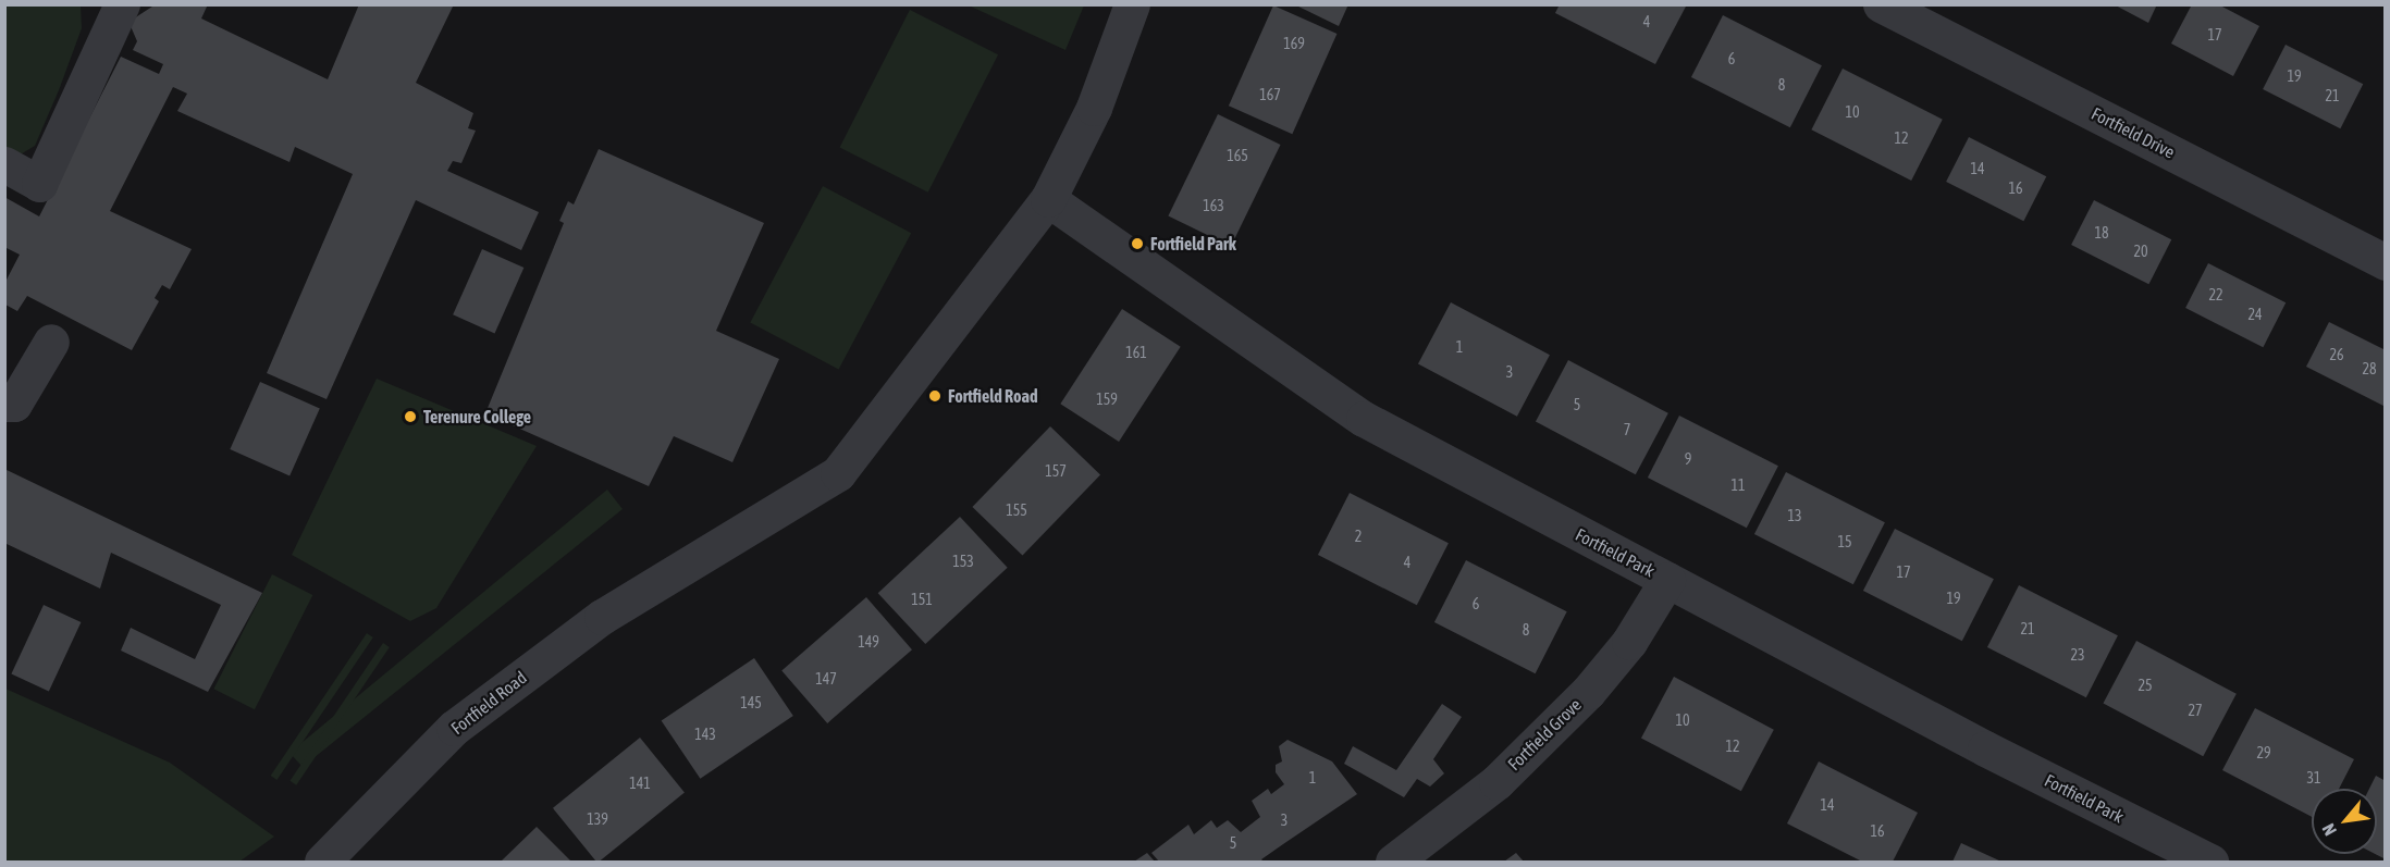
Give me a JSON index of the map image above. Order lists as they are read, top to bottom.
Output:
{
  "streets": {
    "street": [
      "Fortfield Drive",
      "Fortfield Park",
      "Fortfield Road",
      "Fortfield Grove"
    ]
  },
  "crossings": [
    ["Fortfield Park", "Fortfield Road"],
    ["Fortfield Park", "Fortfield Grove"]
  ],
  "places": ["Fortfield Park", "Fortfield Road", "Terenure College"],
  "house_numbers": [
    "4",
    "17",
    "169",
    "6",
    "19",
    "8",
    "167",
    "21",
    "10",
    "12",
    "165",
    "14",
    "16",
    "163",
    "18",
    "20",
    "22",
    "24",
    "1",
    "161",
    "26",
    "28",
    "3",
    "159",
    "5",
    "7",
    "9",
    "157",
    "11",
    "155",
    "13",
    "2",
    "15",
    "153",
    "4",
    "17",
    "19",
    "151",
    "6",
    "21",
    "8",
    "149",
    "23",
    "147",
    "25",
    "145",
    "27",
    "10",
    "143",
    "12",
    "29",
    "1",
    "31",
    "141",
    "14",
    "139",
    "3",
    "16",
    "5"
  ],
  "north": "bottom left"
}
